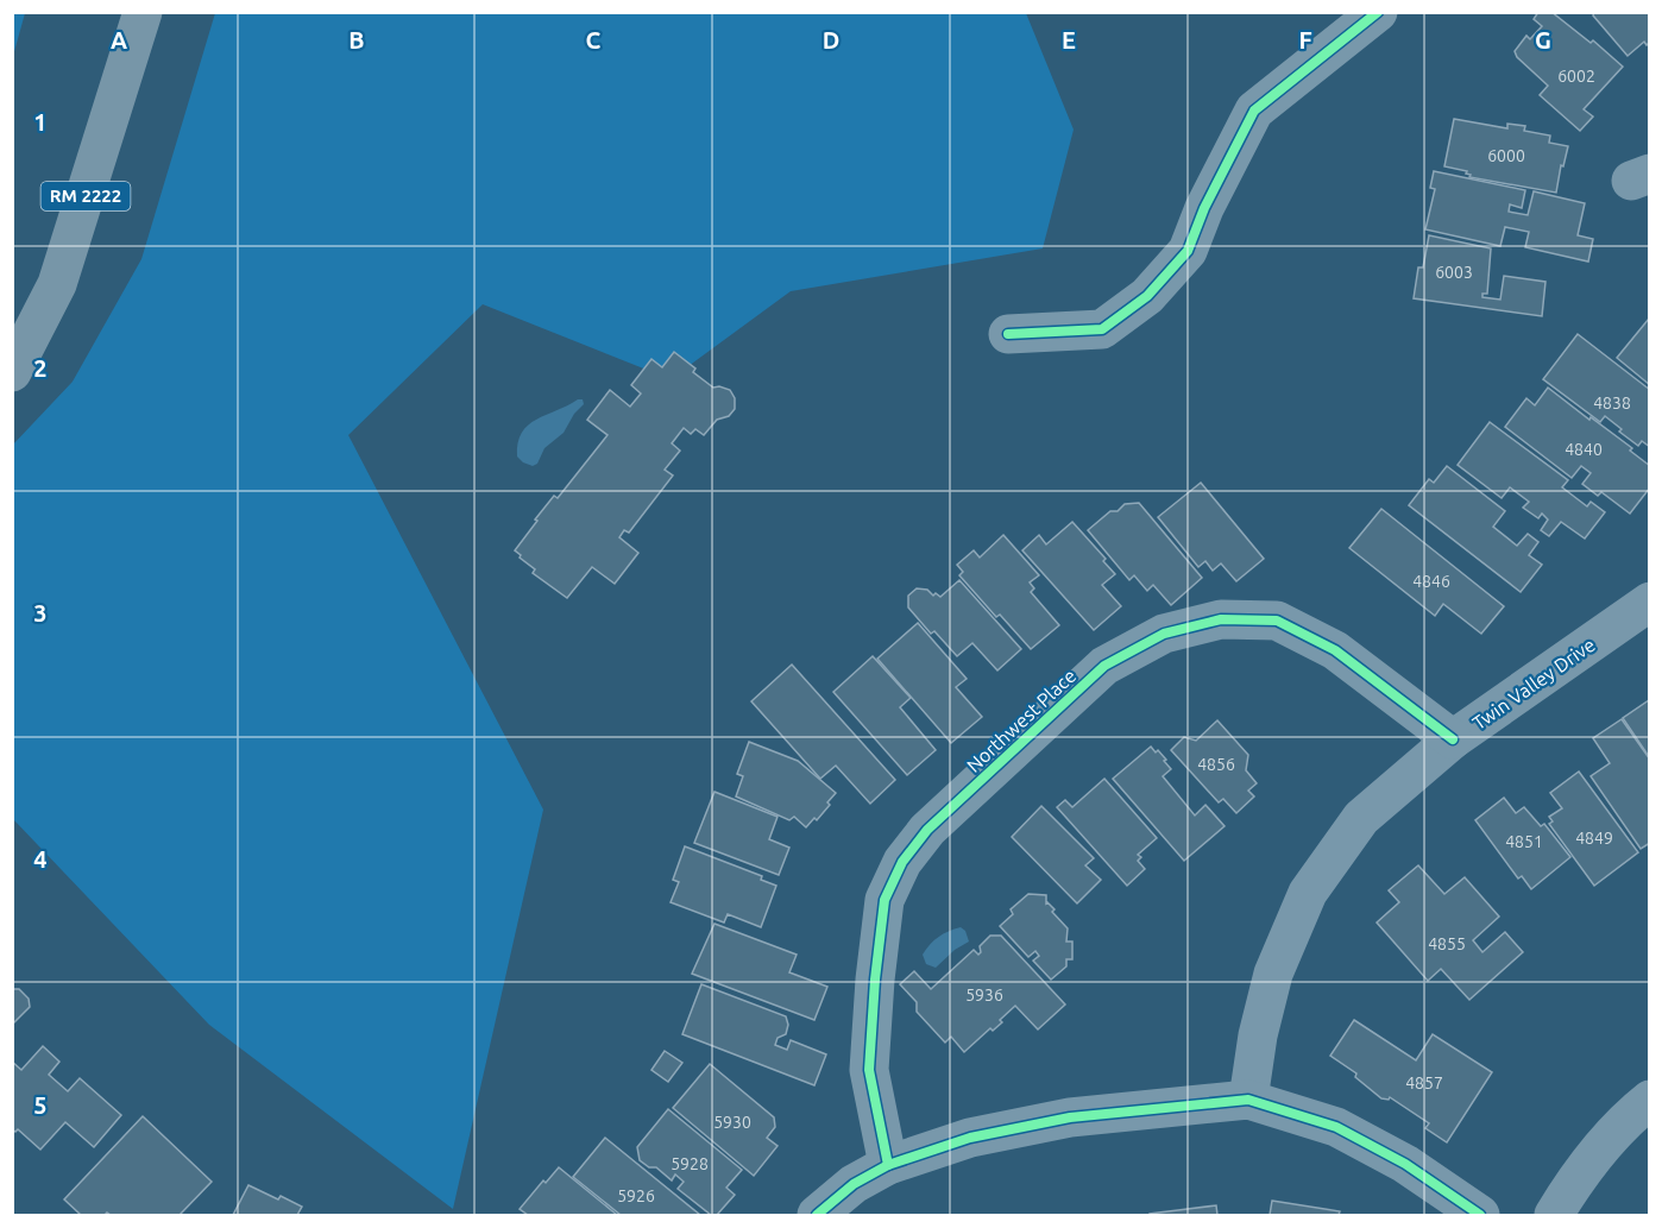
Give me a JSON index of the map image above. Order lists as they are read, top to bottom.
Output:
{
  "streets": {
    "main road": ["RM 2222"],
    "street": ["Twin Valley Drive", "Northwest Place"]
  },
  "crossings": [
    ["Twin Valley Drive", "Northwest Place"]
  ],
  "house_numbers": [
    "6002",
    "6000",
    "6003",
    "4838",
    "4840",
    "4846",
    "4856",
    "4849",
    "4851",
    "4855",
    "5936",
    "4857",
    "5930",
    "5928",
    "5926"
  ],
  "grid": {
    "columns": [
      "A",
      "B",
      "C",
      "D",
      "E",
      "F",
      "G"
    ],
    "rows": [
      "1",
      "2",
      "3",
      "4",
      "5"
    ]
  }
}
